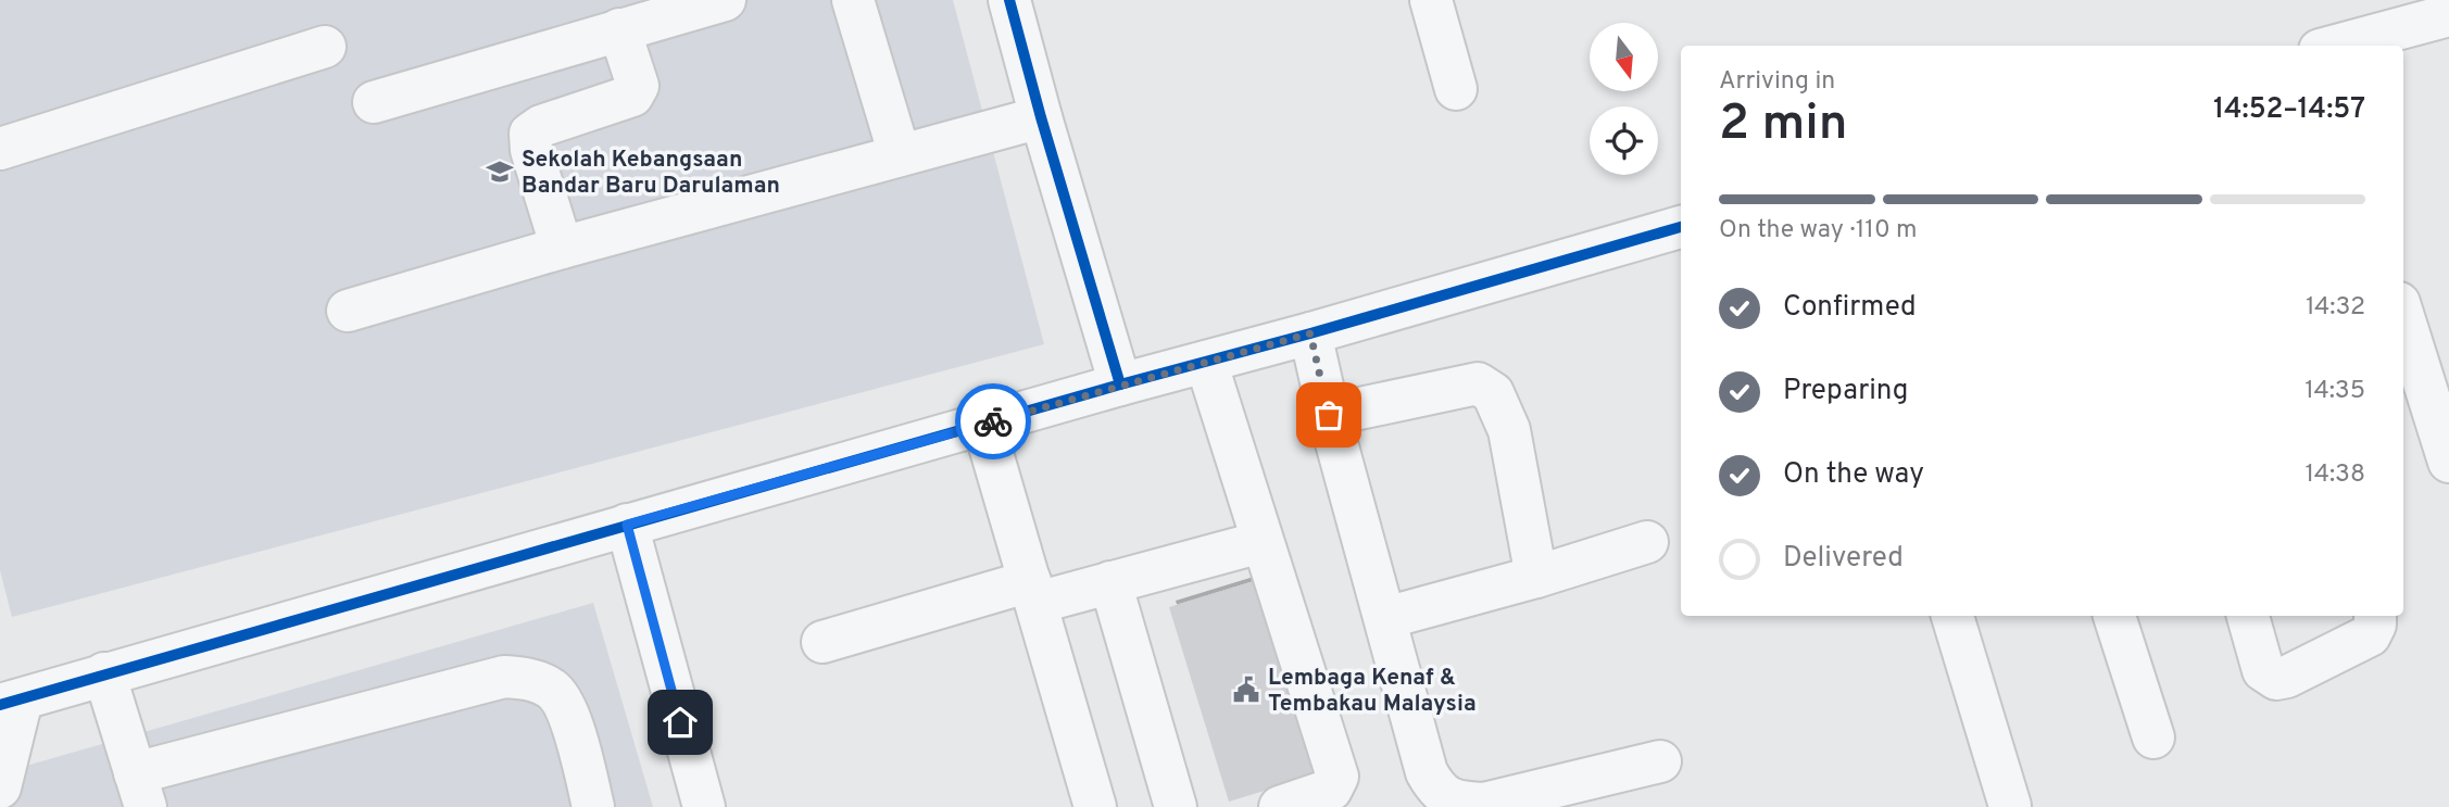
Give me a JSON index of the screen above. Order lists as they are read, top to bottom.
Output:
{
  "places": {
    "school or university": ["Sekolah Kebangsaan Bandar Baru Darulaman"],
    "public building": ["Lembaga Kenaf & Tembakau Malaysia"]
  },
  "north": "bottom",
  "page": {
    "heading": ["2 min", "Arriving in", "14:52–14:57"],
    "bar": "On the way · 110 m",
    "list": [
      ["Confirmed", "14:32"],
      ["Preparing", "14:35"],
      ["On the way", "14:38"],
      "Delivered"
    ]
  }
}
